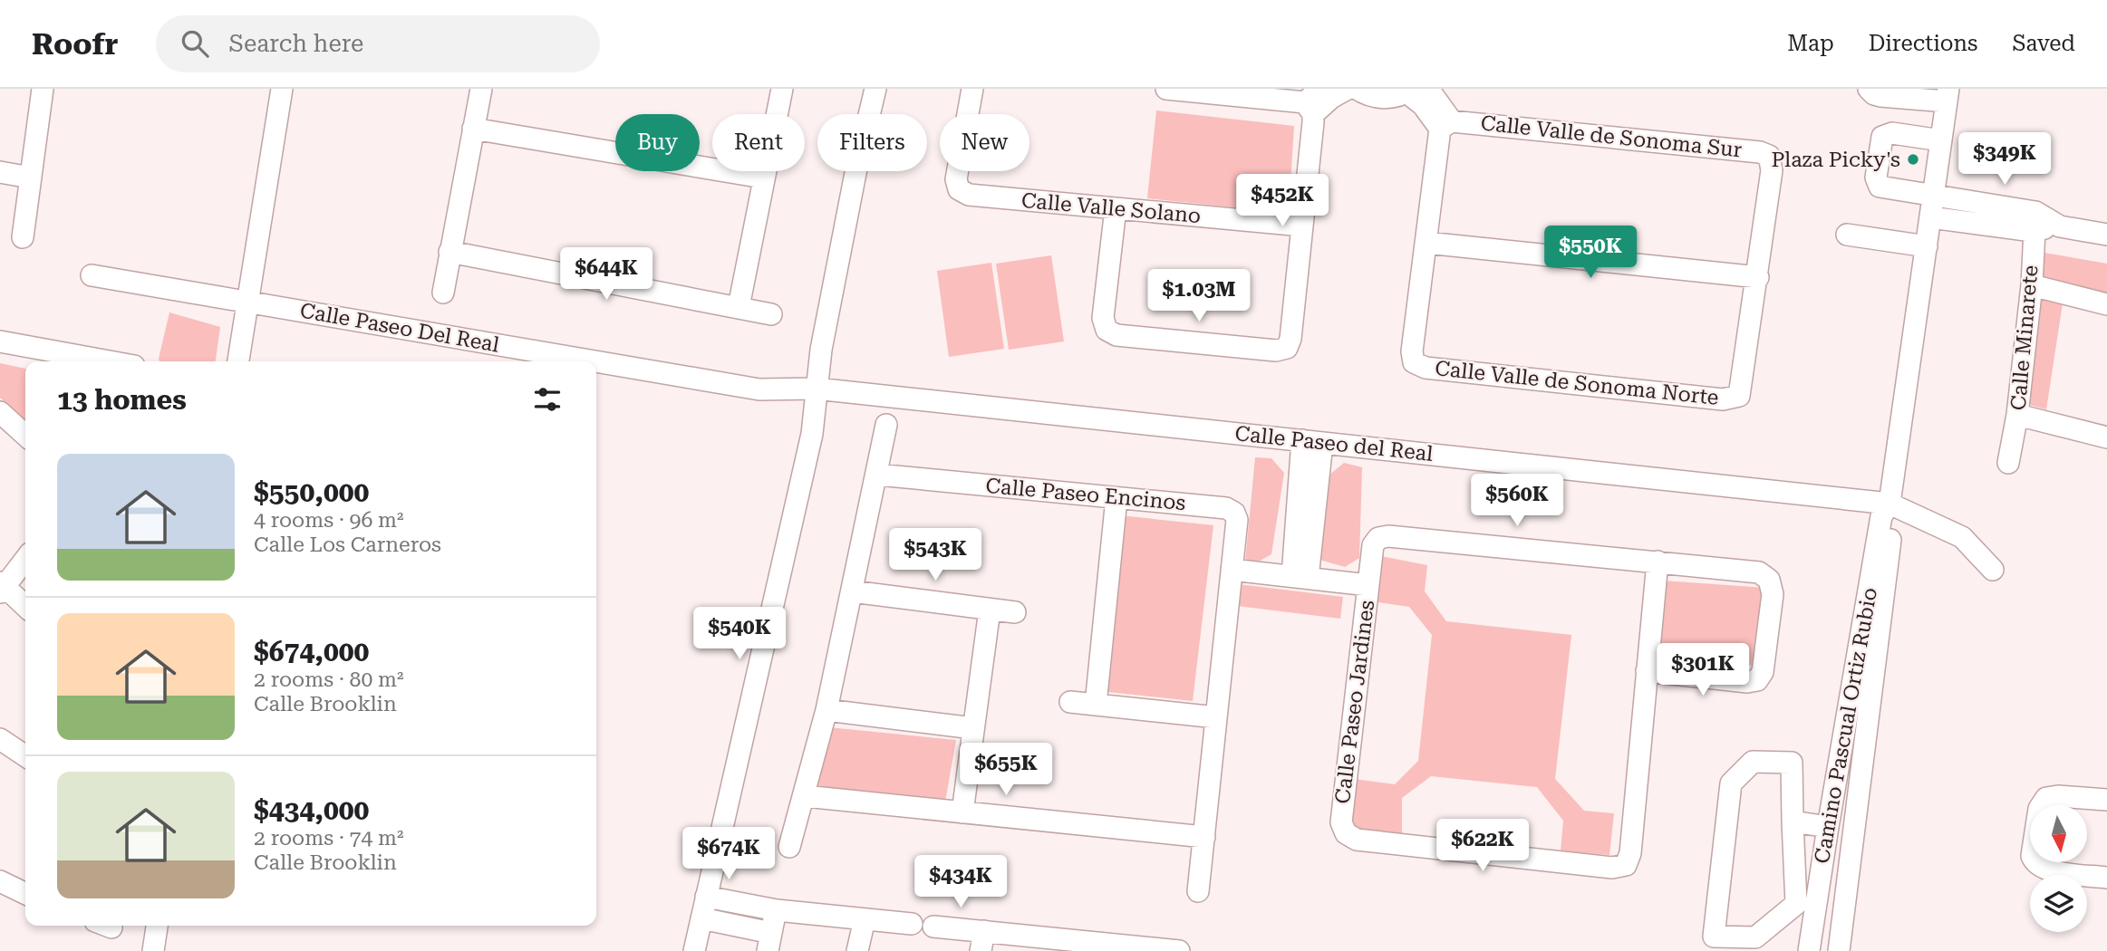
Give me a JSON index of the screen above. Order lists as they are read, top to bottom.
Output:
{
  "streets": {
    "street": [
      "Calle Valle de Sonoma Sur",
      "Calle Valle Solano",
      "Calle Paseo Del Real",
      "Calle Minarete",
      "Calle Valle de Sonoma Norte",
      "Calle Paseo del Real",
      "Calle Paseo Encinos",
      "Calle Paseo Jardines",
      "Camino Pascual Ortiz Rubio"
    ]
  },
  "crossings": [
    ["Calle Valle de Sonoma Sur", "Calle Valle de Sonoma Norte"],
    ["Calle Paseo Del Real", "Calle Paseo del Real"],
    ["Calle Paseo del Real", "Camino Pascual Ortiz Rubio"]
  ],
  "places": ["Plaza Picky's"],
  "north": "bottom",
  "page": {
    "header": "Roofr",
    "search": "Search here",
    "nav": ["Map", "Directions", "Saved"],
    "chip": [
      "Buy",
      "Rent",
      "Filters",
      "New"
    ],
    "price": [
      "$349K",
      "$452K",
      "$550K",
      "$644K",
      "$1.03M",
      "$560K",
      "$543K",
      "$540K",
      "$301K",
      "$655K",
      "$622K",
      "$674K",
      "$434K"
    ],
    "heading": "13 homes",
    "list": [
      {
        "name": "$550,000",
        "note": "4 rooms · 96 m² · Calle Los Carneros"
      },
      {
        "name": "$674,000",
        "note": "2 rooms · 80 m² · Calle Brooklin"
      },
      {
        "name": "$434,000",
        "note": "2 rooms · 74 m² · Calle Brooklin"
      }
    ]
  }
}
